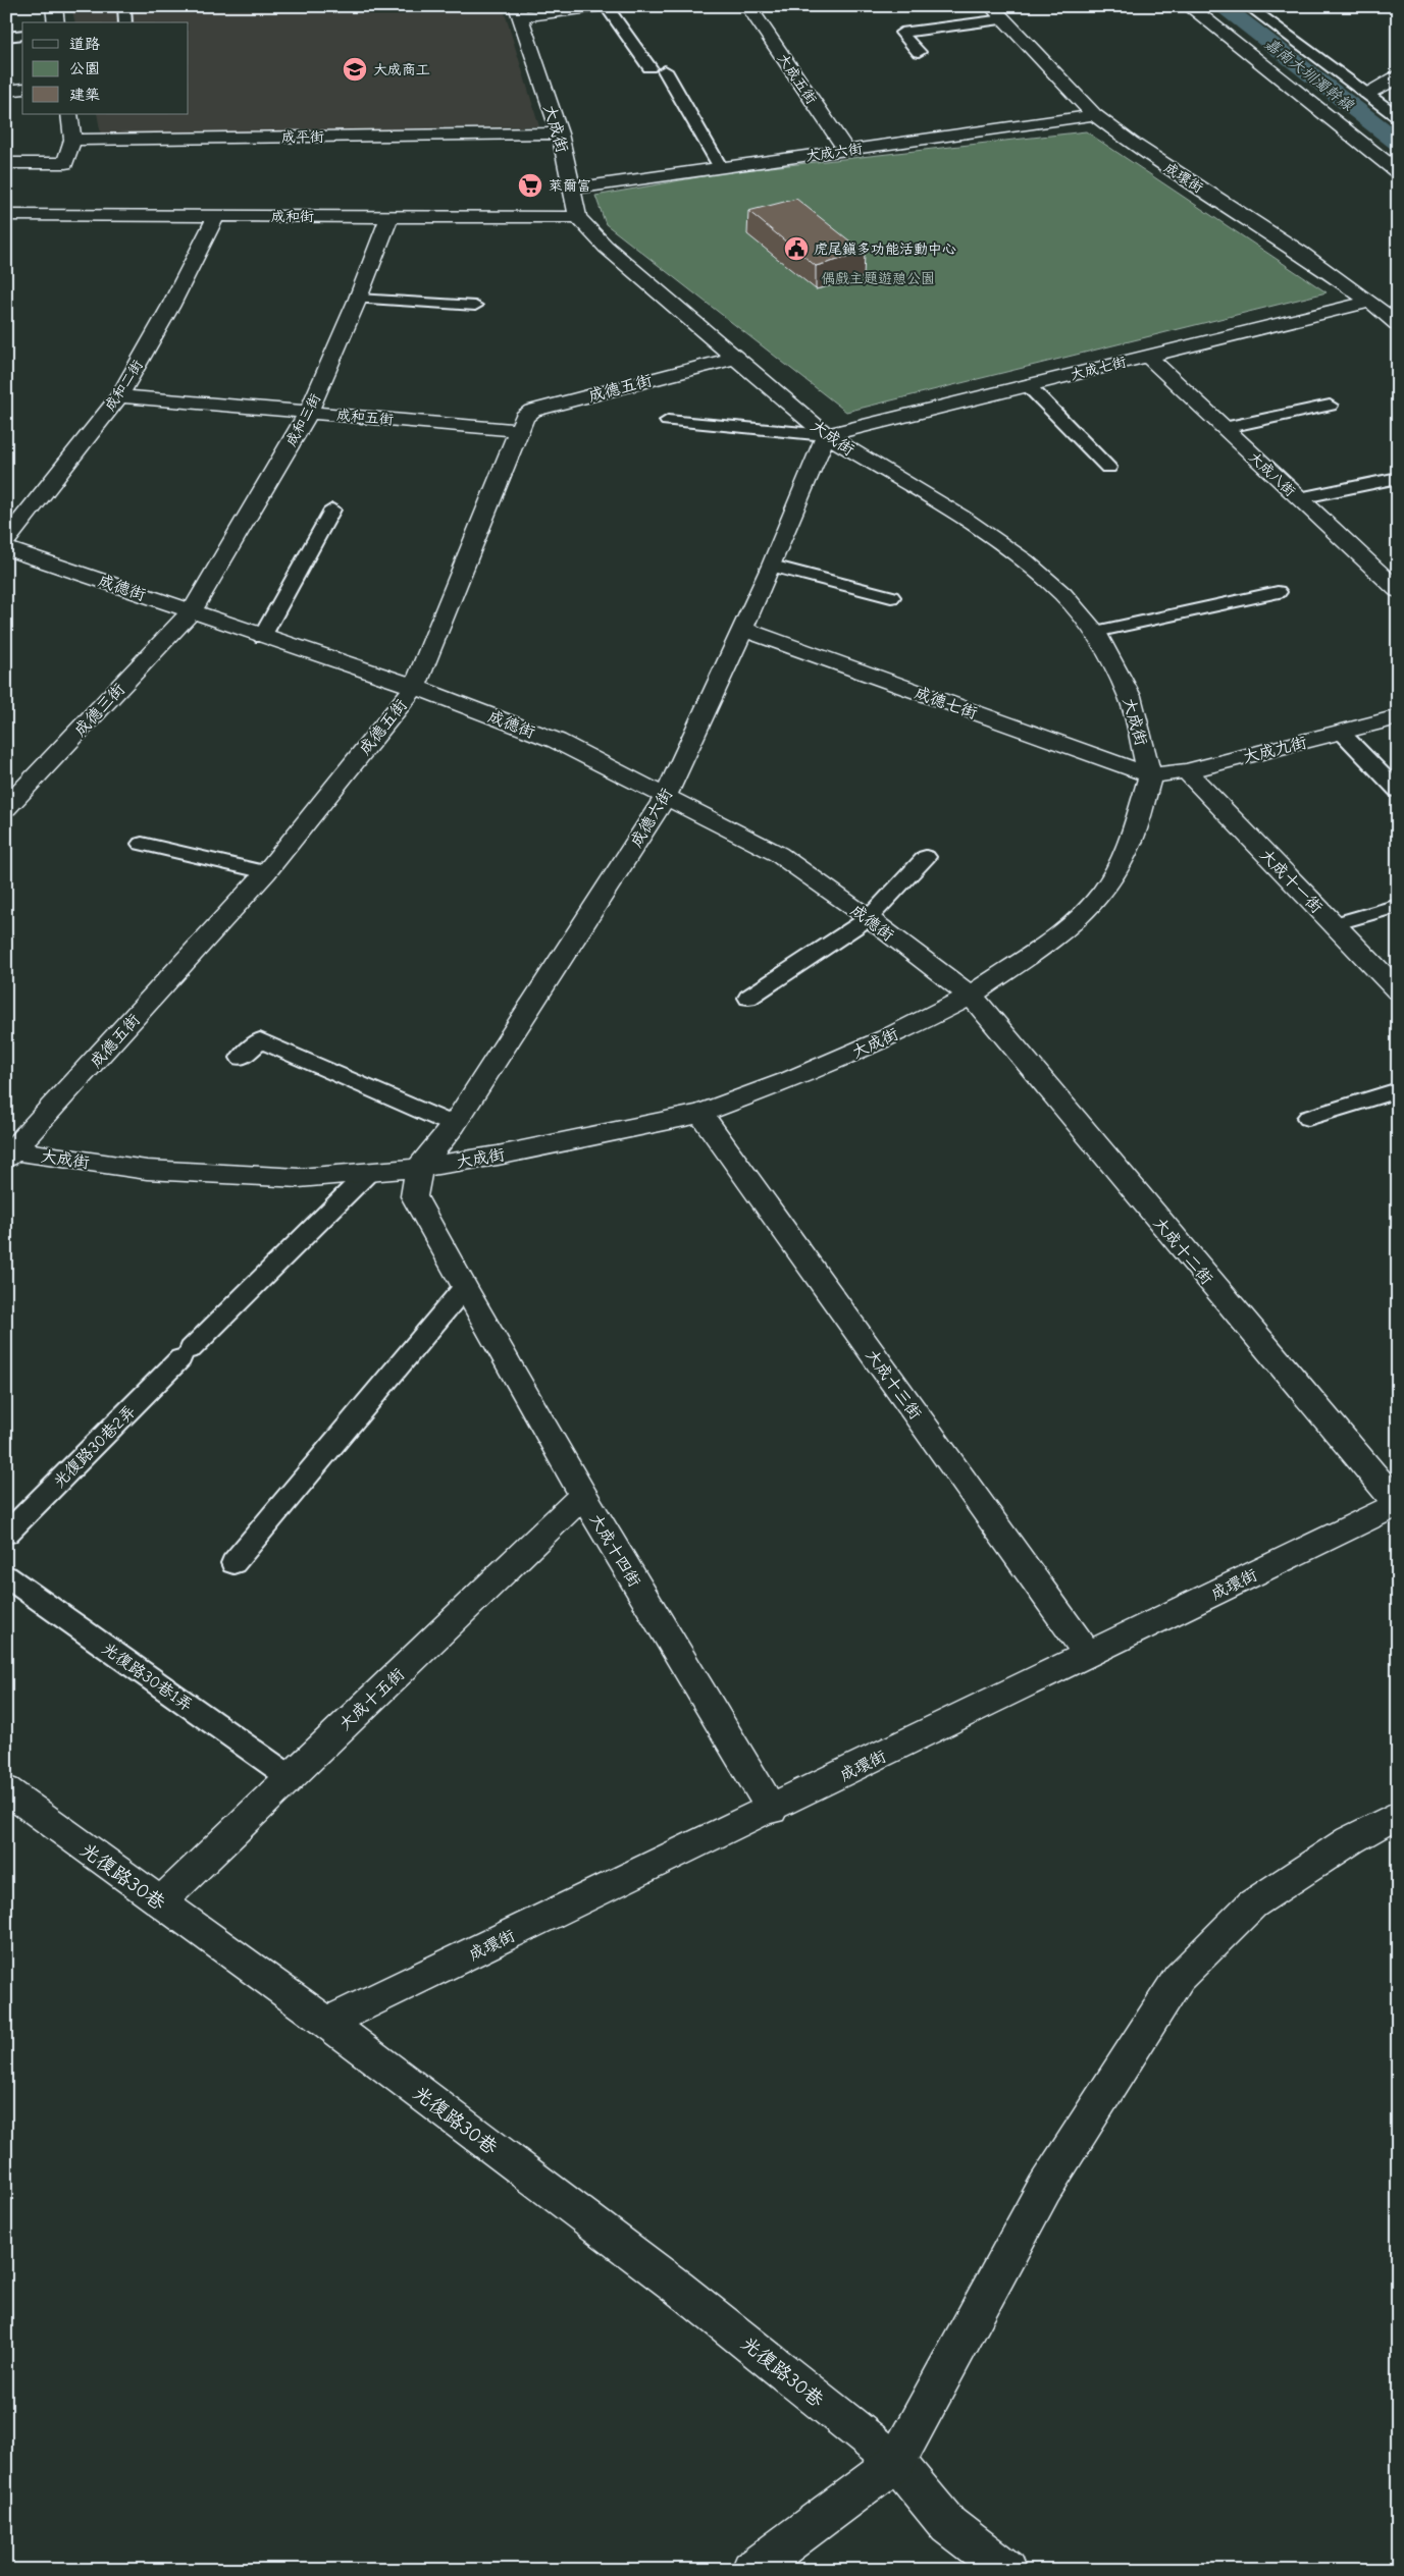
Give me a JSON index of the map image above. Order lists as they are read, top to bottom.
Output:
{
  "streets": {
    "street": [
      "大成五街",
      "大成街",
      "成平街",
      "大成六街",
      "成環街",
      "成和街",
      "大成七街",
      "成和二街",
      "成德五街",
      "成和五街",
      "成和三街",
      "大成八街",
      "成德街",
      "成德七街",
      "成德三街",
      "大成九街",
      "成德六街",
      "大成十一街",
      "大成十二街",
      "大成十三街",
      "大成十四街",
      "大成十五街",
      "光復路30巷"
    ],
    "lane": ["光復路30巷2弄", "光復路30巷1弄"]
  },
  "crossings": [
    ["大成五街", "大成六街"],
    ["大成街", "成平街"],
    ["大成街", "大成六街"],
    ["大成街", "成和街"],
    ["大成街", "大成七街"],
    ["大成街", "成德五街"],
    ["大成街", "成德街"],
    ["大成街", "成德七街"],
    ["大成街", "大成九街"],
    ["大成街", "成德六街"],
    ["大成街", "大成十二街"],
    ["大成街", "大成十三街"],
    ["大成街", "光復路30巷2弄"],
    ["大成街", "大成十四街"],
    ["大成六街", "成環街"],
    ["成環街", "大成七街"],
    ["成環街", "大成十二街"],
    ["成環街", "大成十三街"],
    ["成環街", "大成十四街"],
    ["成環街", "光復路30巷"],
    ["成和街", "成和二街"],
    ["成和街", "成和三街"],
    ["大成七街", "大成八街"],
    ["大成七街", "成德六街"],
    ["成和二街", "成和五街"],
    ["成德五街", "成和五街"],
    ["成德五街", "成德街"],
    ["成和五街", "成和三街"],
    ["成和三街", "成德街"],
    ["成和三街", "成德三街"],
    ["成德街", "成德三街"],
    ["成德街", "成德六街"],
    ["成德街", "大成十二街"],
    ["成德七街", "大成九街"],
    ["成德七街", "成德六街"],
    ["大成九街", "大成十一街"],
    ["成德六街", "大成十四街"],
    ["大成十四街", "大成十五街"],
    ["光復路30巷1弄", "大成十五街"],
    ["大成十五街", "光復路30巷"]
  ],
  "water": ["嘉南大圳濁幹線"],
  "parks": ["偶戲主題遊憩公園"],
  "places": {
    "school or university": ["大成商工"],
    "supermarket": ["萊爾富"],
    "public building": ["虎尾鎮多功能活動中心"]
  },
  "legend": ["道路", "公園", "建築"]
}
